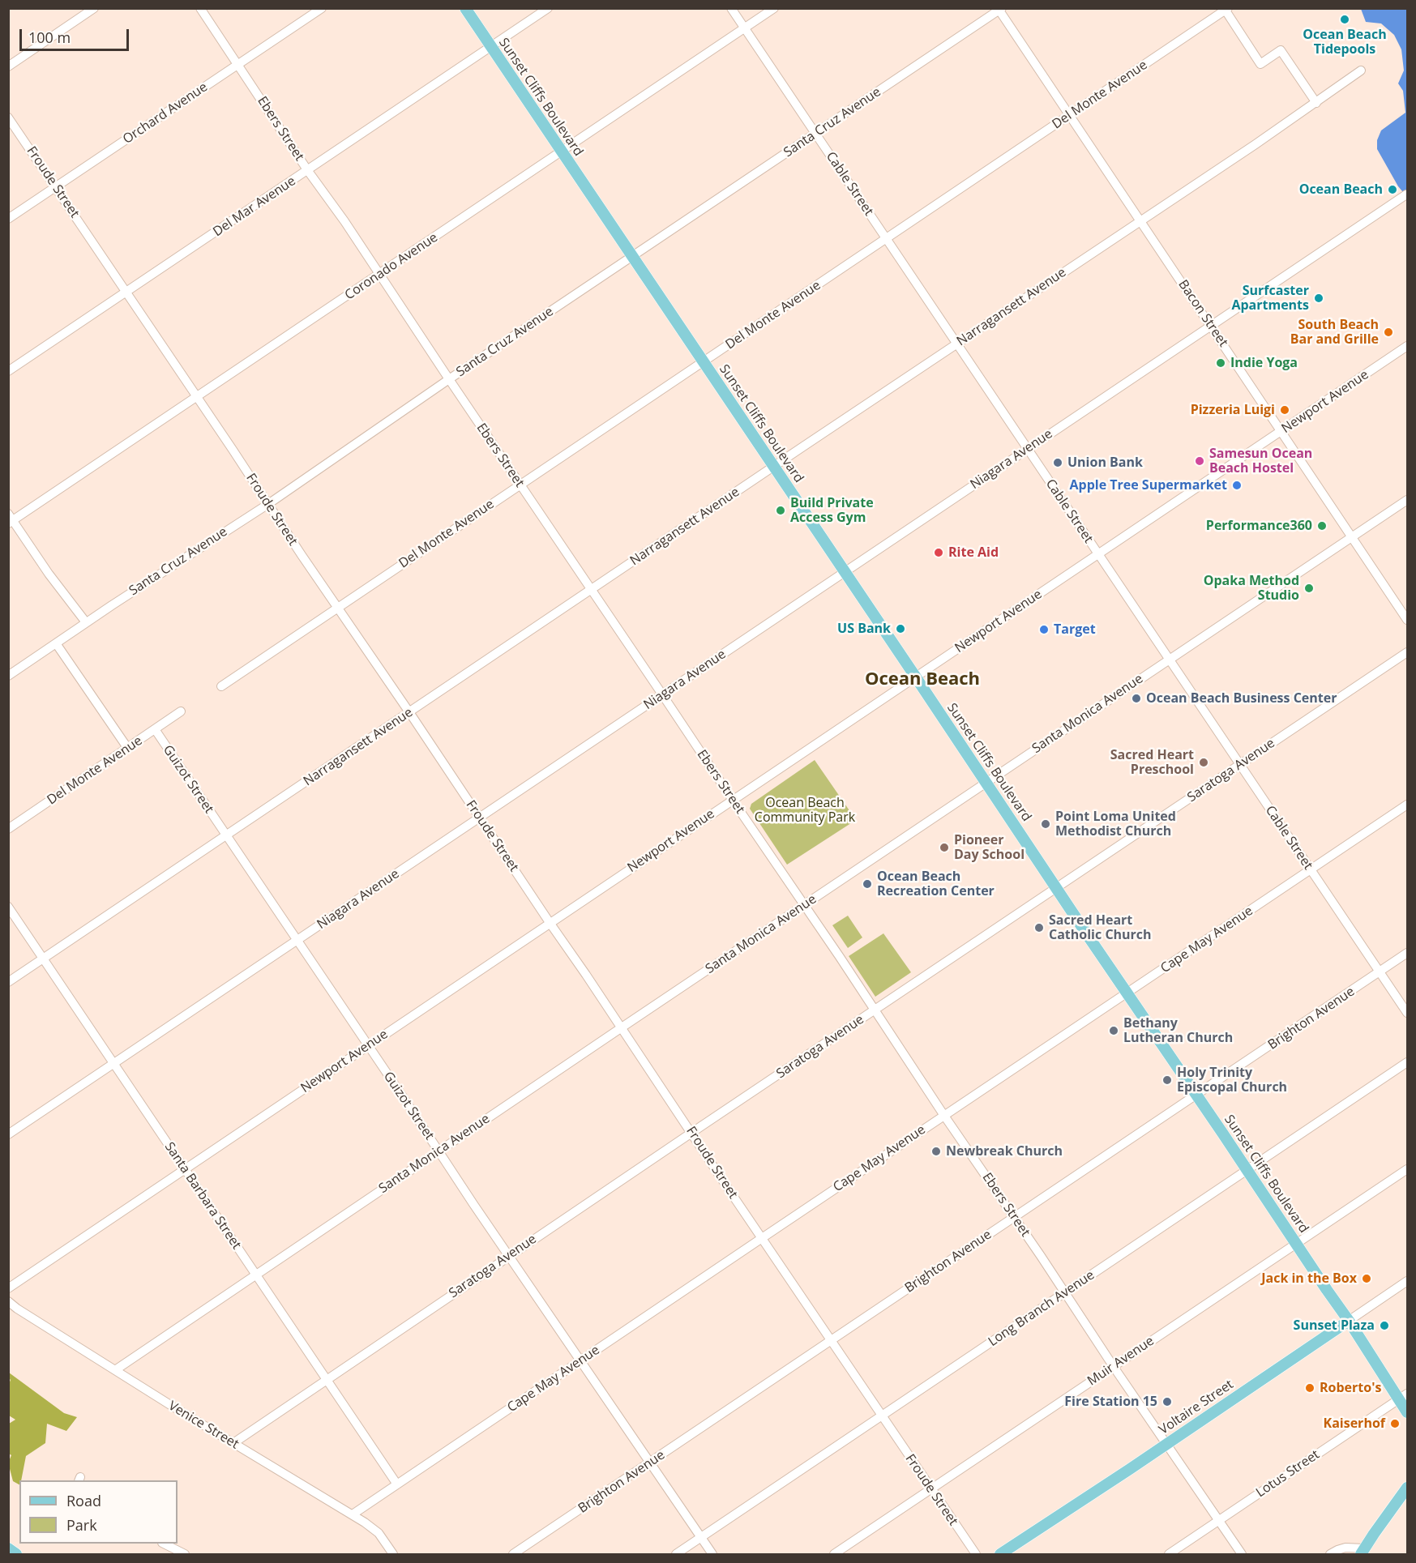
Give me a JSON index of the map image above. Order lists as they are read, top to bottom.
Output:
{
  "streets": {
    "main road": ["Sunset Cliffs Boulevard", "Voltaire Street"],
    "street": [
      "Del Monte Avenue",
      "Orchard Avenue",
      "Santa Cruz Avenue",
      "Ebers Street",
      "Froude Street",
      "Cable Street",
      "Del Mar Avenue",
      "Coronado Avenue",
      "Narragansett Avenue",
      "Bacon Street",
      "Newport Avenue",
      "Niagara Avenue",
      "Santa Monica Avenue",
      "Saratoga Avenue",
      "Guizot Street",
      "Cape May Avenue",
      "Brighton Avenue",
      "Santa Barbara Street",
      "Long Branch Avenue",
      "Muir Avenue",
      "Venice Street",
      "Lotus Street"
    ]
  },
  "crossings": [
    ["Del Monte Avenue", "Sunset Cliffs Boulevard"],
    ["Del Monte Avenue", "Ebers Street"],
    ["Del Monte Avenue", "Froude Street"],
    ["Del Monte Avenue", "Cable Street"],
    ["Del Monte Avenue", "Bacon Street"],
    ["Del Monte Avenue", "Guizot Street"],
    ["Sunset Cliffs Boulevard", "Santa Cruz Avenue"],
    ["Sunset Cliffs Boulevard", "Del Mar Avenue"],
    ["Sunset Cliffs Boulevard", "Coronado Avenue"],
    ["Sunset Cliffs Boulevard", "Narragansett Avenue"],
    ["Sunset Cliffs Boulevard", "Newport Avenue"],
    ["Sunset Cliffs Boulevard", "Niagara Avenue"],
    ["Sunset Cliffs Boulevard", "Santa Monica Avenue"],
    ["Sunset Cliffs Boulevard", "Saratoga Avenue"],
    ["Sunset Cliffs Boulevard", "Cape May Avenue"],
    ["Sunset Cliffs Boulevard", "Brighton Avenue"],
    ["Sunset Cliffs Boulevard", "Long Branch Avenue"],
    ["Sunset Cliffs Boulevard", "Muir Avenue"],
    ["Sunset Cliffs Boulevard", "Voltaire Street"],
    ["Sunset Cliffs Boulevard", "Lotus Street"],
    ["Orchard Avenue", "Ebers Street"],
    ["Orchard Avenue", "Froude Street"],
    ["Santa Cruz Avenue", "Ebers Street"],
    ["Santa Cruz Avenue", "Froude Street"],
    ["Santa Cruz Avenue", "Cable Street"],
    ["Santa Cruz Avenue", "Bacon Street"],
    ["Ebers Street", "Del Mar Avenue"],
    ["Ebers Street", "Coronado Avenue"],
    ["Ebers Street", "Narragansett Avenue"],
    ["Ebers Street", "Newport Avenue"],
    ["Ebers Street", "Niagara Avenue"],
    ["Ebers Street", "Santa Monica Avenue"],
    ["Ebers Street", "Saratoga Avenue"],
    ["Ebers Street", "Cape May Avenue"],
    ["Ebers Street", "Brighton Avenue"],
    ["Ebers Street", "Long Branch Avenue"],
    ["Ebers Street", "Muir Avenue"],
    ["Ebers Street", "Voltaire Street"],
    ["Ebers Street", "Lotus Street"],
    ["Froude Street", "Del Mar Avenue"],
    ["Froude Street", "Coronado Avenue"],
    ["Froude Street", "Narragansett Avenue"],
    ["Froude Street", "Newport Avenue"],
    ["Froude Street", "Niagara Avenue"],
    ["Froude Street", "Santa Monica Avenue"],
    ["Froude Street", "Saratoga Avenue"],
    ["Froude Street", "Cape May Avenue"],
    ["Froude Street", "Brighton Avenue"],
    ["Froude Street", "Long Branch Avenue"],
    ["Froude Street", "Muir Avenue"],
    ["Cable Street", "Coronado Avenue"],
    ["Cable Street", "Narragansett Avenue"],
    ["Cable Street", "Newport Avenue"],
    ["Cable Street", "Niagara Avenue"],
    ["Cable Street", "Santa Monica Avenue"],
    ["Cable Street", "Saratoga Avenue"],
    ["Cable Street", "Cape May Avenue"],
    ["Cable Street", "Brighton Avenue"],
    ["Narragansett Avenue", "Bacon Street"],
    ["Narragansett Avenue", "Guizot Street"],
    ["Narragansett Avenue", "Santa Barbara Street"],
    ["Bacon Street", "Newport Avenue"],
    ["Bacon Street", "Niagara Avenue"],
    ["Bacon Street", "Santa Monica Avenue"],
    ["Newport Avenue", "Guizot Street"],
    ["Newport Avenue", "Santa Barbara Street"],
    ["Niagara Avenue", "Guizot Street"],
    ["Niagara Avenue", "Santa Barbara Street"],
    ["Santa Monica Avenue", "Guizot Street"],
    ["Santa Monica Avenue", "Santa Barbara Street"],
    ["Santa Monica Avenue", "Venice Street"],
    ["Saratoga Avenue", "Guizot Street"],
    ["Saratoga Avenue", "Santa Barbara Street"],
    ["Saratoga Avenue", "Venice Street"],
    ["Guizot Street", "Cape May Avenue"],
    ["Guizot Street", "Brighton Avenue"],
    ["Guizot Street", "Long Branch Avenue"],
    ["Cape May Avenue", "Santa Barbara Street"],
    ["Cape May Avenue", "Venice Street"]
  ],
  "districts": ["Ocean Beach"],
  "parks": ["Ocean Beach Community Park"],
  "places": [
    "Ocean Beach Tidepools",
    "Ocean Beach",
    "Surfcaster Apartments",
    "South Beach Bar and Grille",
    "Indie Yoga",
    "Pizzeria Luigi",
    "Samesun Ocean Beach Hostel",
    "Union Bank",
    "Apple Tree Supermarket",
    "Build Private Access Gym",
    "Performance360",
    "Rite Aid",
    "Opaka Method Studio",
    "US Bank",
    "Target",
    "Ocean Beach Business Center",
    "Sacred Heart Preschool",
    "Point Loma United Methodist Church",
    "Pioneer Day School",
    "Ocean Beach Recreation Center",
    "Sacred Heart Catholic Church",
    "Bethany Lutheran Church",
    "Holy Trinity Episcopal Church",
    "Newbreak Church",
    "Jack in the Box",
    "Sunset Plaza",
    "Roberto's",
    "Fire Station 15",
    "Kaiserhof"
  ],
  "legend": ["Road", "Park"],
  "scale_bar": "100 m"
}
